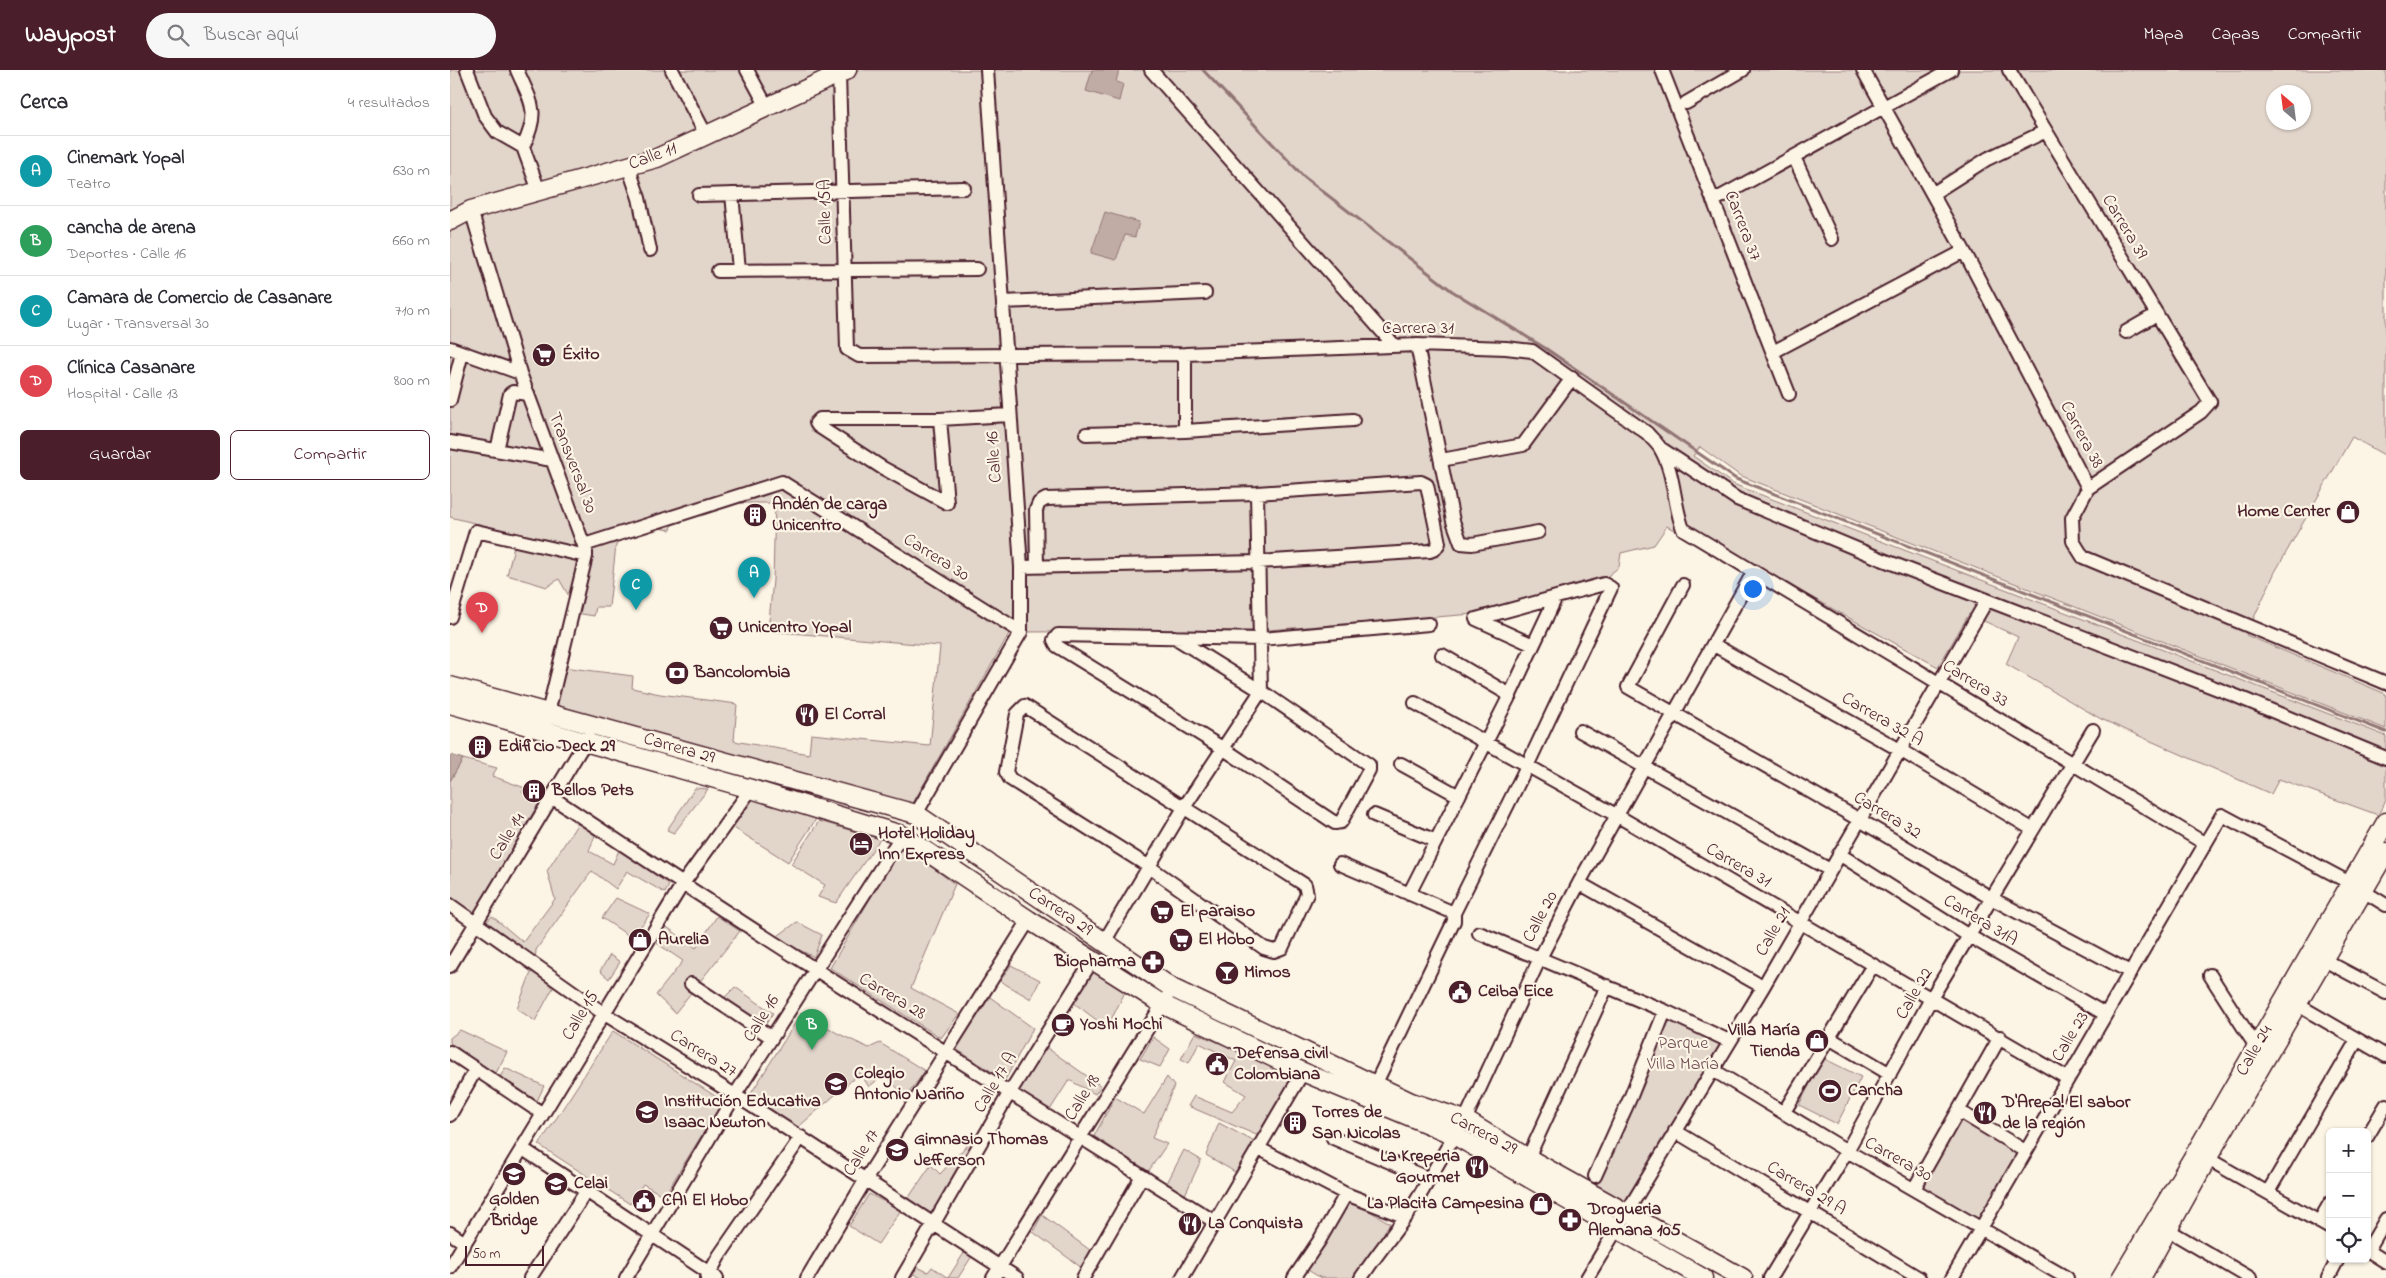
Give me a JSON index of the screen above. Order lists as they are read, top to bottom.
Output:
{
  "streets": {
    "main road": ["Calle 11", "Carrera 29", "Calle 24"],
    "street": [
      "Calle 15A",
      "Carrera 37",
      "Carrera 39",
      "Carrera 31",
      "Carrera 38",
      "Calle 16",
      "Transversal 30",
      "Carrera 30",
      "Carrera 33",
      "Carrera 32 A",
      "Carrera 32",
      "Calle 14",
      "Calle 20",
      "Carrera 31A",
      "Calle 21",
      "Calle 22",
      "Carrera 28",
      "Calle 15",
      "Calle 23",
      "Carrera 27",
      "Calle 17 A",
      "Calle 18",
      "Calle 17",
      "Carrera 29 A"
    ]
  },
  "crossings": [
    ["Calle 11", "Calle 15A"],
    ["Calle 11", "Transversal 30"],
    ["Calle 15A", "Carrera 31"],
    ["Carrera 39", "Carrera 38"],
    ["Carrera 31", "Calle 16"],
    ["Carrera 31", "Carrera 33"],
    ["Carrera 31", "Calle 20"],
    ["Carrera 31", "Calle 21"],
    ["Carrera 31", "Calle 22"],
    ["Carrera 31", "Calle 23"],
    ["Calle 16", "Carrera 30"],
    ["Calle 16", "Carrera 29"],
    ["Calle 16", "Carrera 28"],
    ["Calle 16", "Carrera 27"],
    ["Transversal 30", "Carrera 30"],
    ["Carrera 30", "Calle 21"],
    ["Carrera 30", "Calle 22"],
    ["Carrera 30", "Calle 23"],
    ["Carrera 33", "Calle 20"],
    ["Carrera 33", "Calle 21"],
    ["Carrera 33", "Calle 22"],
    ["Carrera 33", "Calle 23"],
    ["Carrera 32 A", "Calle 20"],
    ["Carrera 32 A", "Calle 21"],
    ["Carrera 32 A", "Calle 22"],
    ["Carrera 29", "Calle 14"],
    ["Carrera 29", "Calle 20"],
    ["Carrera 29", "Calle 21"],
    ["Carrera 29", "Calle 15"],
    ["Carrera 29", "Calle 17 A"],
    ["Carrera 29", "Calle 18"],
    ["Carrera 29", "Calle 17"],
    ["Carrera 32", "Calle 20"],
    ["Carrera 32", "Calle 21"],
    ["Carrera 32", "Calle 22"],
    ["Carrera 32", "Calle 23"],
    ["Calle 14", "Carrera 28"],
    ["Calle 14", "Carrera 27"],
    ["Carrera 31A", "Calle 21"],
    ["Carrera 31A", "Calle 22"],
    ["Carrera 31A", "Calle 23"],
    ["Calle 21", "Carrera 29 A"],
    ["Calle 22", "Carrera 29 A"],
    ["Carrera 28", "Calle 15"],
    ["Carrera 28", "Calle 17 A"],
    ["Carrera 28", "Calle 18"],
    ["Carrera 28", "Calle 17"],
    ["Calle 15", "Carrera 27"],
    ["Calle 23", "Calle 24"],
    ["Carrera 27", "Calle 17 A"],
    ["Carrera 27", "Calle 18"],
    ["Carrera 27", "Calle 17"]
  ],
  "parks": ["Parque Villa María"],
  "places": {
    "supermarket": [
      "Éxito",
      "Unicentro Yopal",
      "El paraiso",
      "El Hobo"
    ],
    "shop": [
      "Home Center",
      "Aurelia",
      "Villa María Tienda",
      "La Placita Campesina"
    ],
    "building": [
      "Andén de carga Unicentro",
      "Edificio Deck 29",
      "Bellos Pets",
      "Torres de San Nicolas"
    ],
    "bank": ["Bancolombia"],
    "restaurant": [
      "El Corral",
      "D'Arepa! El sabor de la región",
      "La Kreperia Gourmet",
      "La Conquista"
    ],
    "hotel": ["Hotel Holiday Inn Express"],
    "pharmacy": ["Biopharma", "Drogueria Alemana 105"],
    "bar": ["Mimos"],
    "public building": ["Ceiba Eice", "Defensa civil Colombiana", "CAI El Hobo"],
    "cafe": ["Yoshi Mochi"],
    "school or university": [
      "Colegio Antonio Nariño",
      "Institución Educativa Isaac Newton",
      "Gimnasio Thomas Jefferson",
      "Golden Bridge",
      "Celai"
    ],
    "sports": ["Cancha"]
  },
  "scale_bar": "50 m",
  "north": "top left",
  "page": {
    "header": "Waypost",
    "search": "Buscar aquí",
    "nav": ["Mapa", "Capas", "Compartir"],
    "heading": ["Cerca", "4 resultados"],
    "list": [
      {
        "mark": "A",
        "name": "Cinemark Yopal",
        "note": "Teatro",
        "value": "630 m"
      },
      {
        "mark": "B",
        "name": "cancha de arena",
        "note": "Deportes · Calle 16",
        "value": "660 m"
      },
      {
        "mark": "C",
        "name": "Camara de Comercio de Casanare",
        "note": "Lugar · Transversal 30",
        "value": "710 m"
      },
      {
        "mark": "D",
        "name": "Clínica Casanare",
        "note": "Hospital · Calle 13",
        "value": "800 m"
      }
    ],
    "buttons": ["Guardar", "Compartir"],
    "pins": [
      "A",
      "C",
      "D",
      "B"
    ],
    "map_buttons": ["+", "−"],
    "scale": "50 m"
  }
}
